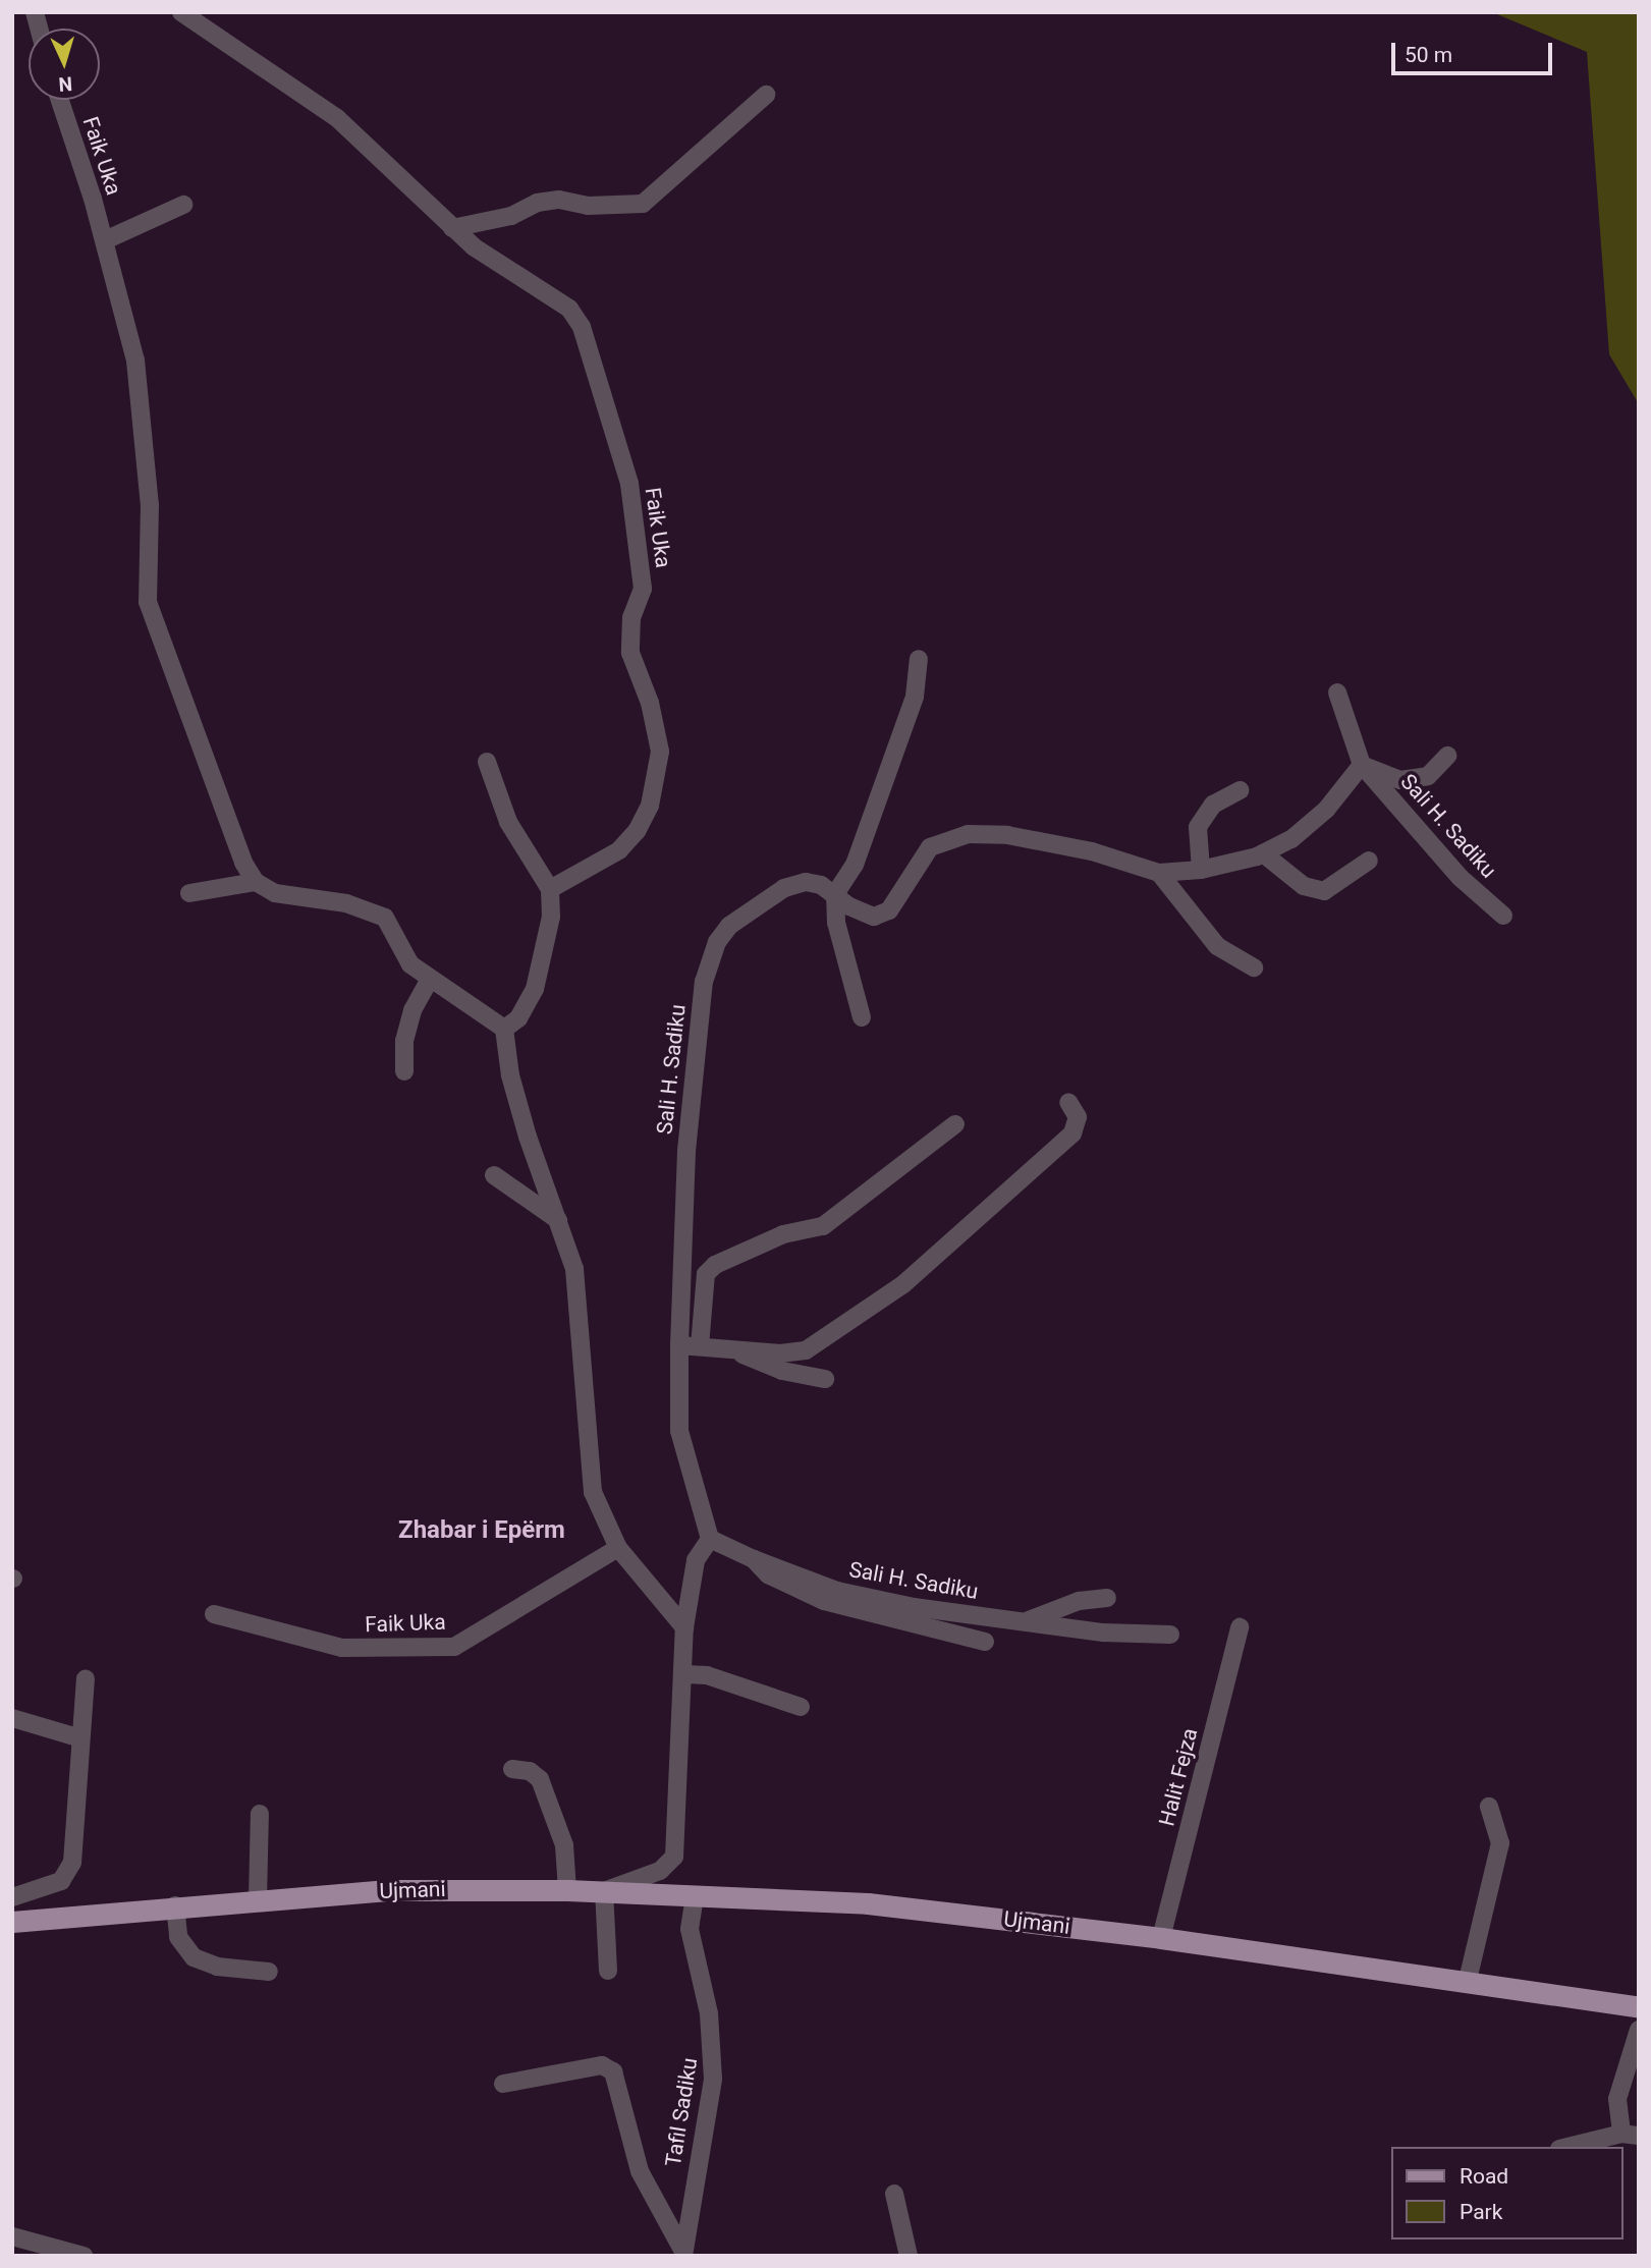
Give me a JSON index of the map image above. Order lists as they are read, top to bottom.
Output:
{
  "streets": {
    "main road": ["Ujmani"],
    "street": [
      "Faik Uka",
      "Sali H. Sadiku",
      "Halit Fejza",
      "Tafil Sadiku"
    ]
  },
  "crossings": [
    ["Halit Fejza", "Ujmani"],
    ["Ujmani", "Tafil Sadiku"]
  ],
  "districts": ["Zhabar i Epërm"],
  "legend": ["Road", "Park"],
  "scale_bar": "50 m",
  "north": "bottom"
}
